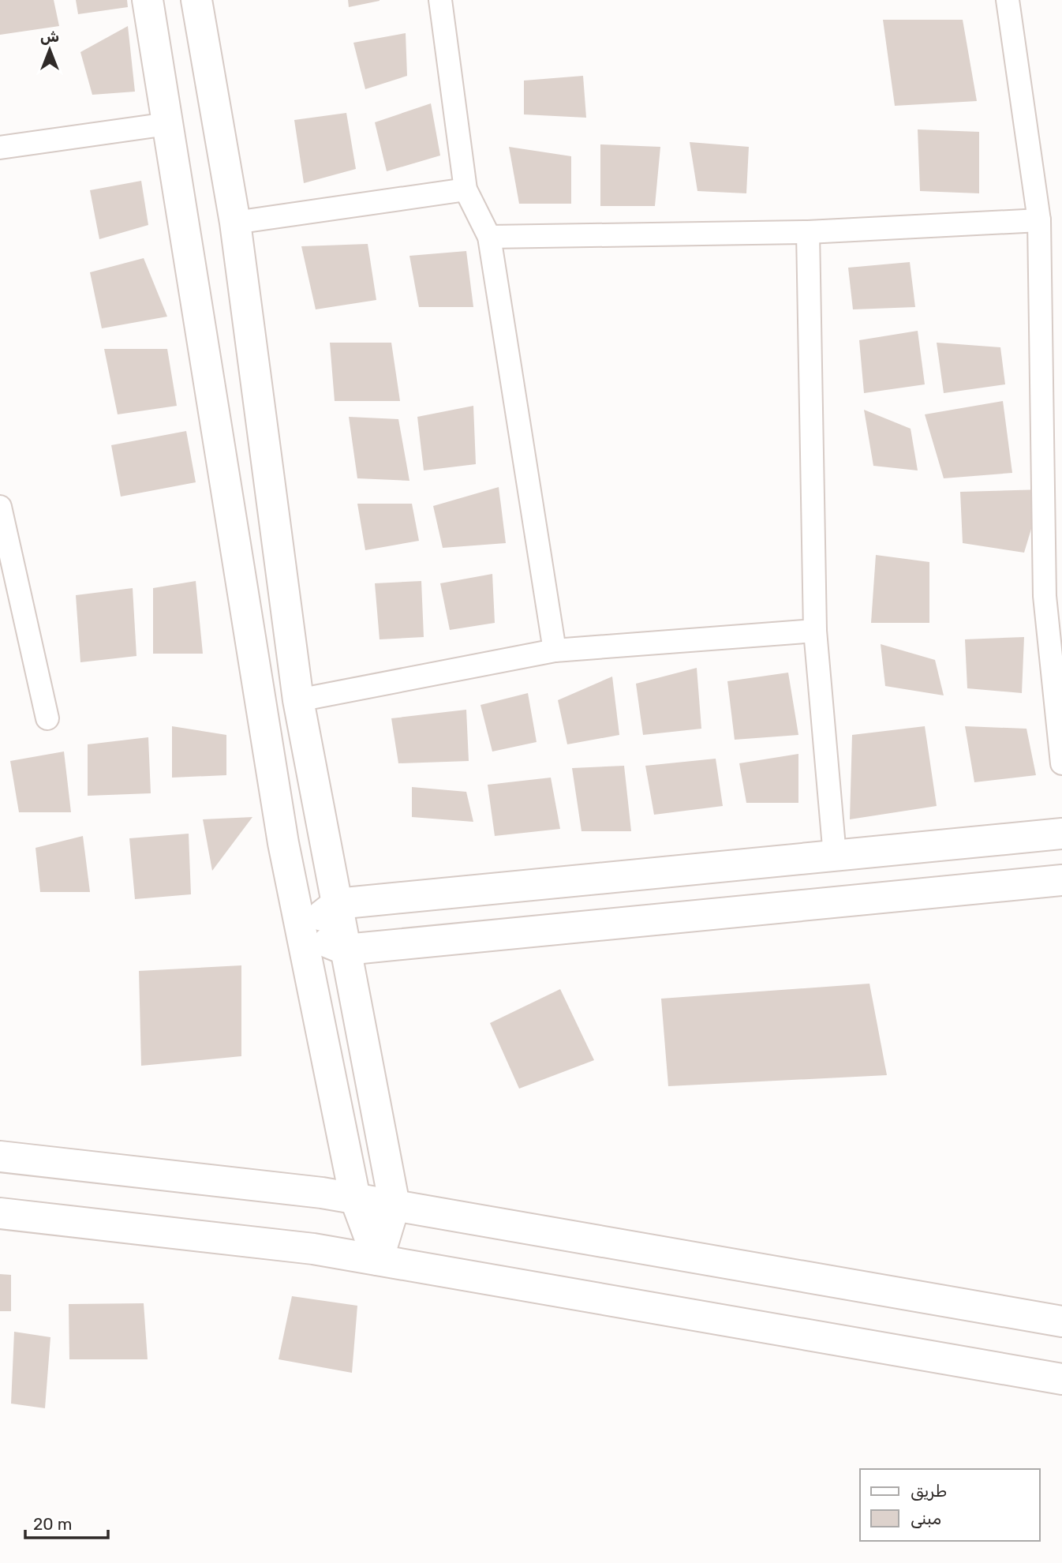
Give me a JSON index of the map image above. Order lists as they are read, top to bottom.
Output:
{
  "legend": ["طريق", "مبنى"],
  "scale_bar": "20 m",
  "north": "top"
}
